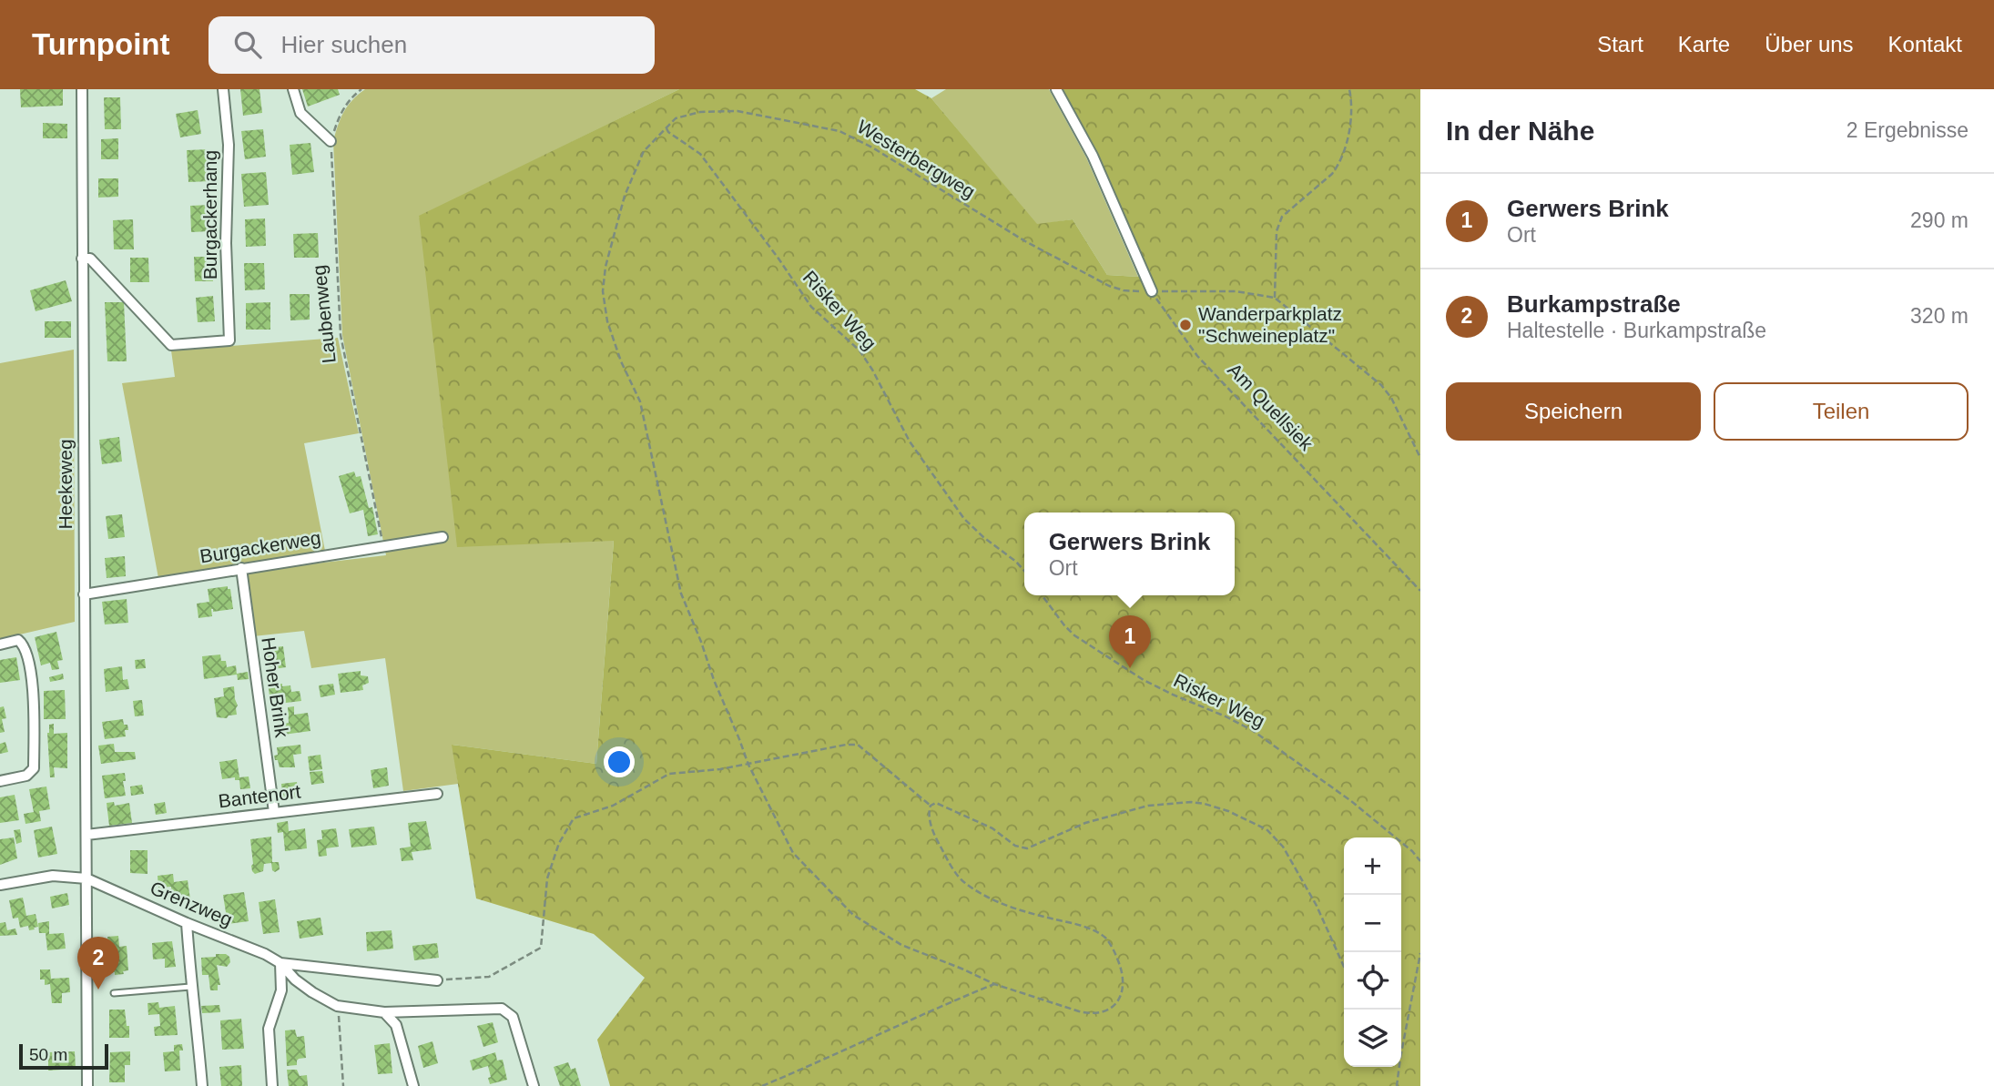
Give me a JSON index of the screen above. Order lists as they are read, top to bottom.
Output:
{
  "streets": {
    "street": [
      "Burgackerhang",
      "Heekeweg",
      "Burgackerweg",
      "Hoher Brink",
      "Bantenort",
      "Grenzweg"
    ],
    "path": [
      "Westerbergweg",
      "Risker Weg",
      "Laubenweg",
      "Am Quellsiek"
    ]
  },
  "crossings": [
    ["Westerbergweg", "Risker Weg"],
    ["Westerbergweg", "Am Quellsiek"],
    ["Burgackerhang", "Heekeweg"],
    ["Laubenweg", "Burgackerweg"],
    ["Heekeweg", "Burgackerweg"],
    ["Heekeweg", "Bantenort"],
    ["Heekeweg", "Grenzweg"],
    ["Burgackerweg", "Hoher Brink"],
    ["Hoher Brink", "Bantenort"]
  ],
  "places": ["Wanderparkplatz \"Schweineplatz\""],
  "scale_bar": "50 m",
  "page": {
    "header": "Turnpoint",
    "search": "Hier suchen",
    "nav": [
      "Start",
      "Karte",
      "Über uns",
      "Kontakt"
    ],
    "heading": ["In der Nähe", "2 Ergebnisse"],
    "list": [
      {
        "mark": "1",
        "name": "Gerwers Brink",
        "note": "Ort",
        "value": "290 m"
      },
      {
        "mark": "2",
        "name": "Burkampstraße",
        "note": "Haltestelle · Burkampstraße",
        "value": "320 m"
      }
    ],
    "buttons": ["Speichern", "Teilen"],
    "popup": ["Gerwers Brink", "Ort"],
    "pins": ["1", "2"],
    "map_buttons": ["+", "−"],
    "scale": "50 m"
  }
}
